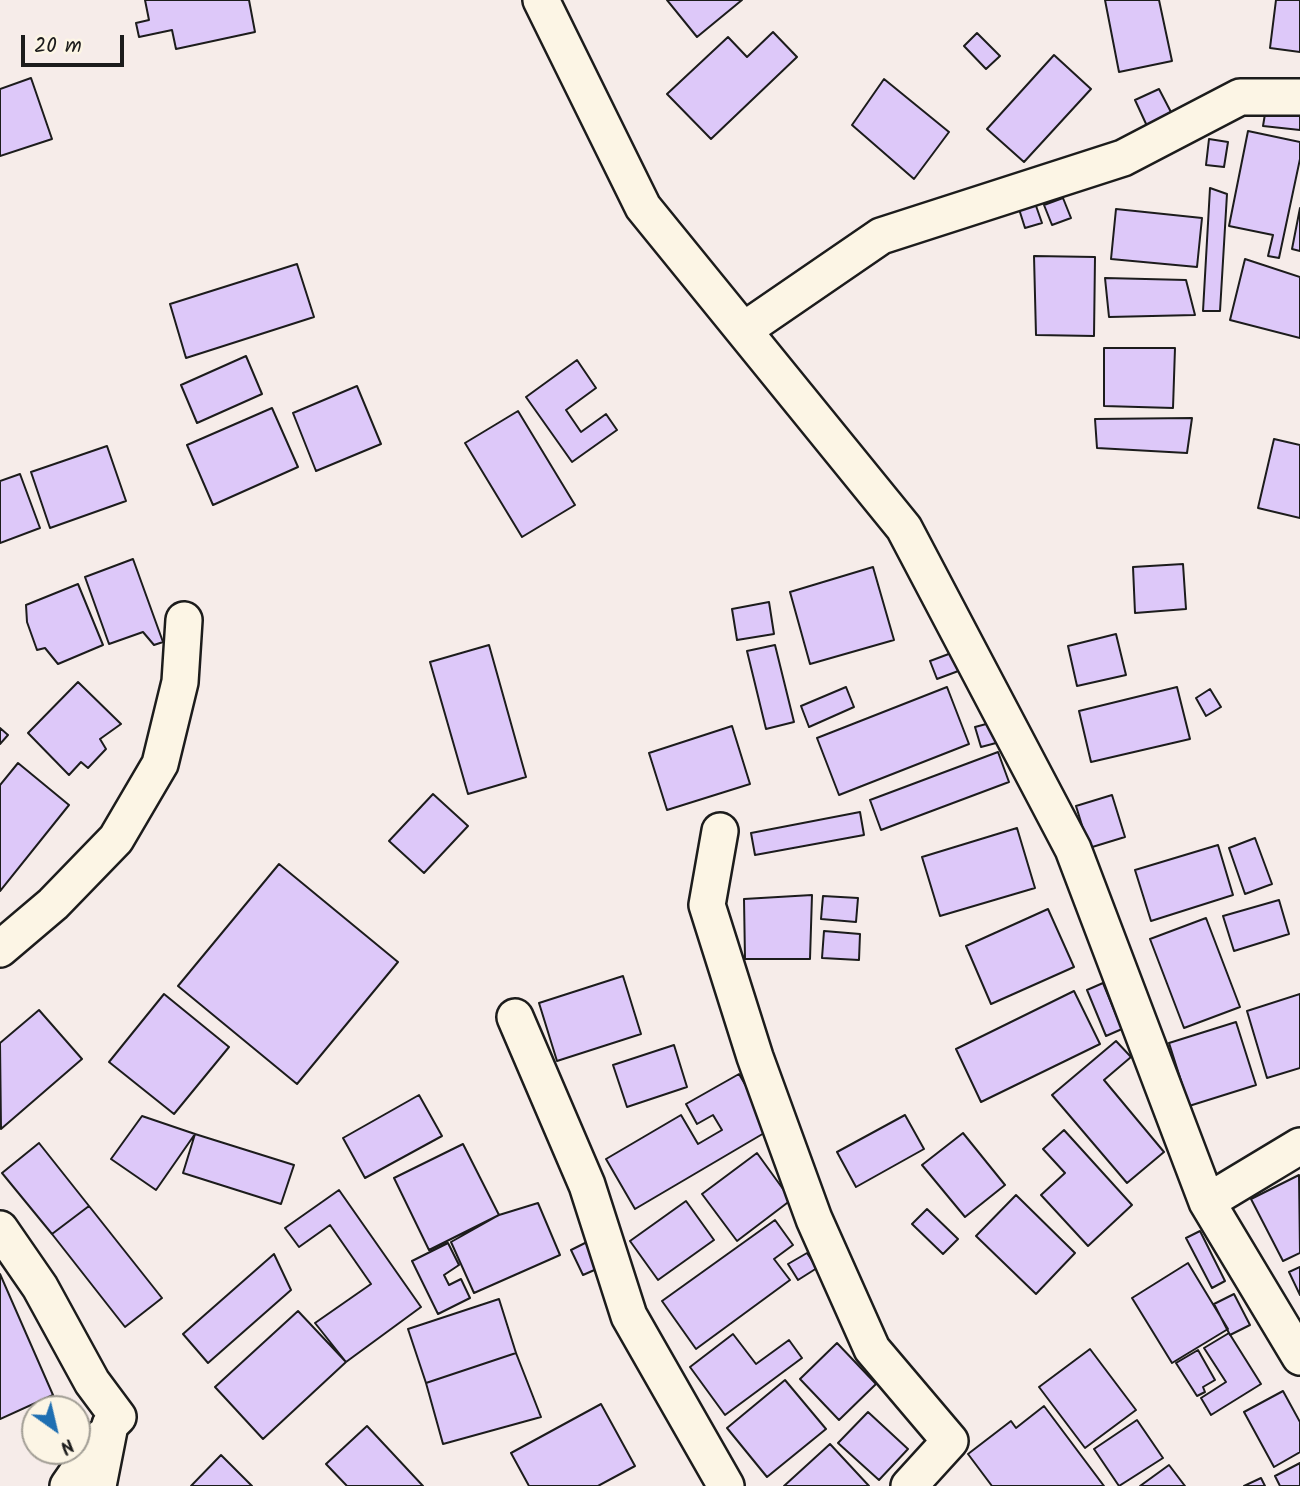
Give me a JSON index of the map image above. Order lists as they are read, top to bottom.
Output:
{
  "scale_bar": "20 m",
  "north": "bottom right"
}
